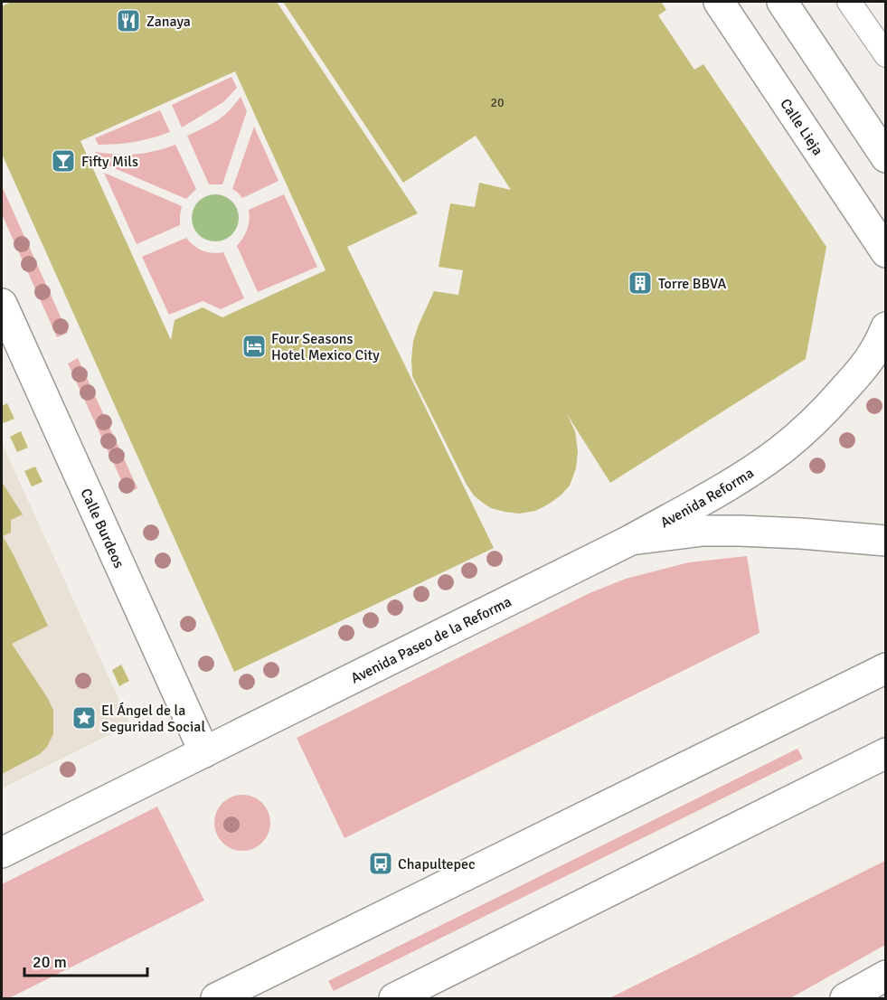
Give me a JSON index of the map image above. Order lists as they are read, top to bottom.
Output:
{
  "streets": {
    "street": [
      "Calle Lieja",
      "Avenida Reforma",
      "Calle Burdeos",
      "Avenida Paseo de la Reforma"
    ]
  },
  "crossings": [
    ["Avenida Reforma", "Avenida Paseo de la Reforma"],
    ["Calle Burdeos", "Avenida Paseo de la Reforma"]
  ],
  "places": {
    "restaurant": ["Zanaya"],
    "bar": ["Fifty Mils"],
    "building": ["Torre BBVA"],
    "hotel": ["Four Seasons Hotel Mexico City"],
    "place": ["El Ángel de la Seguridad Social"],
    "bus stop": ["Chapultepec"]
  },
  "house_numbers": ["20"],
  "scale_bar": "20 m"
}
